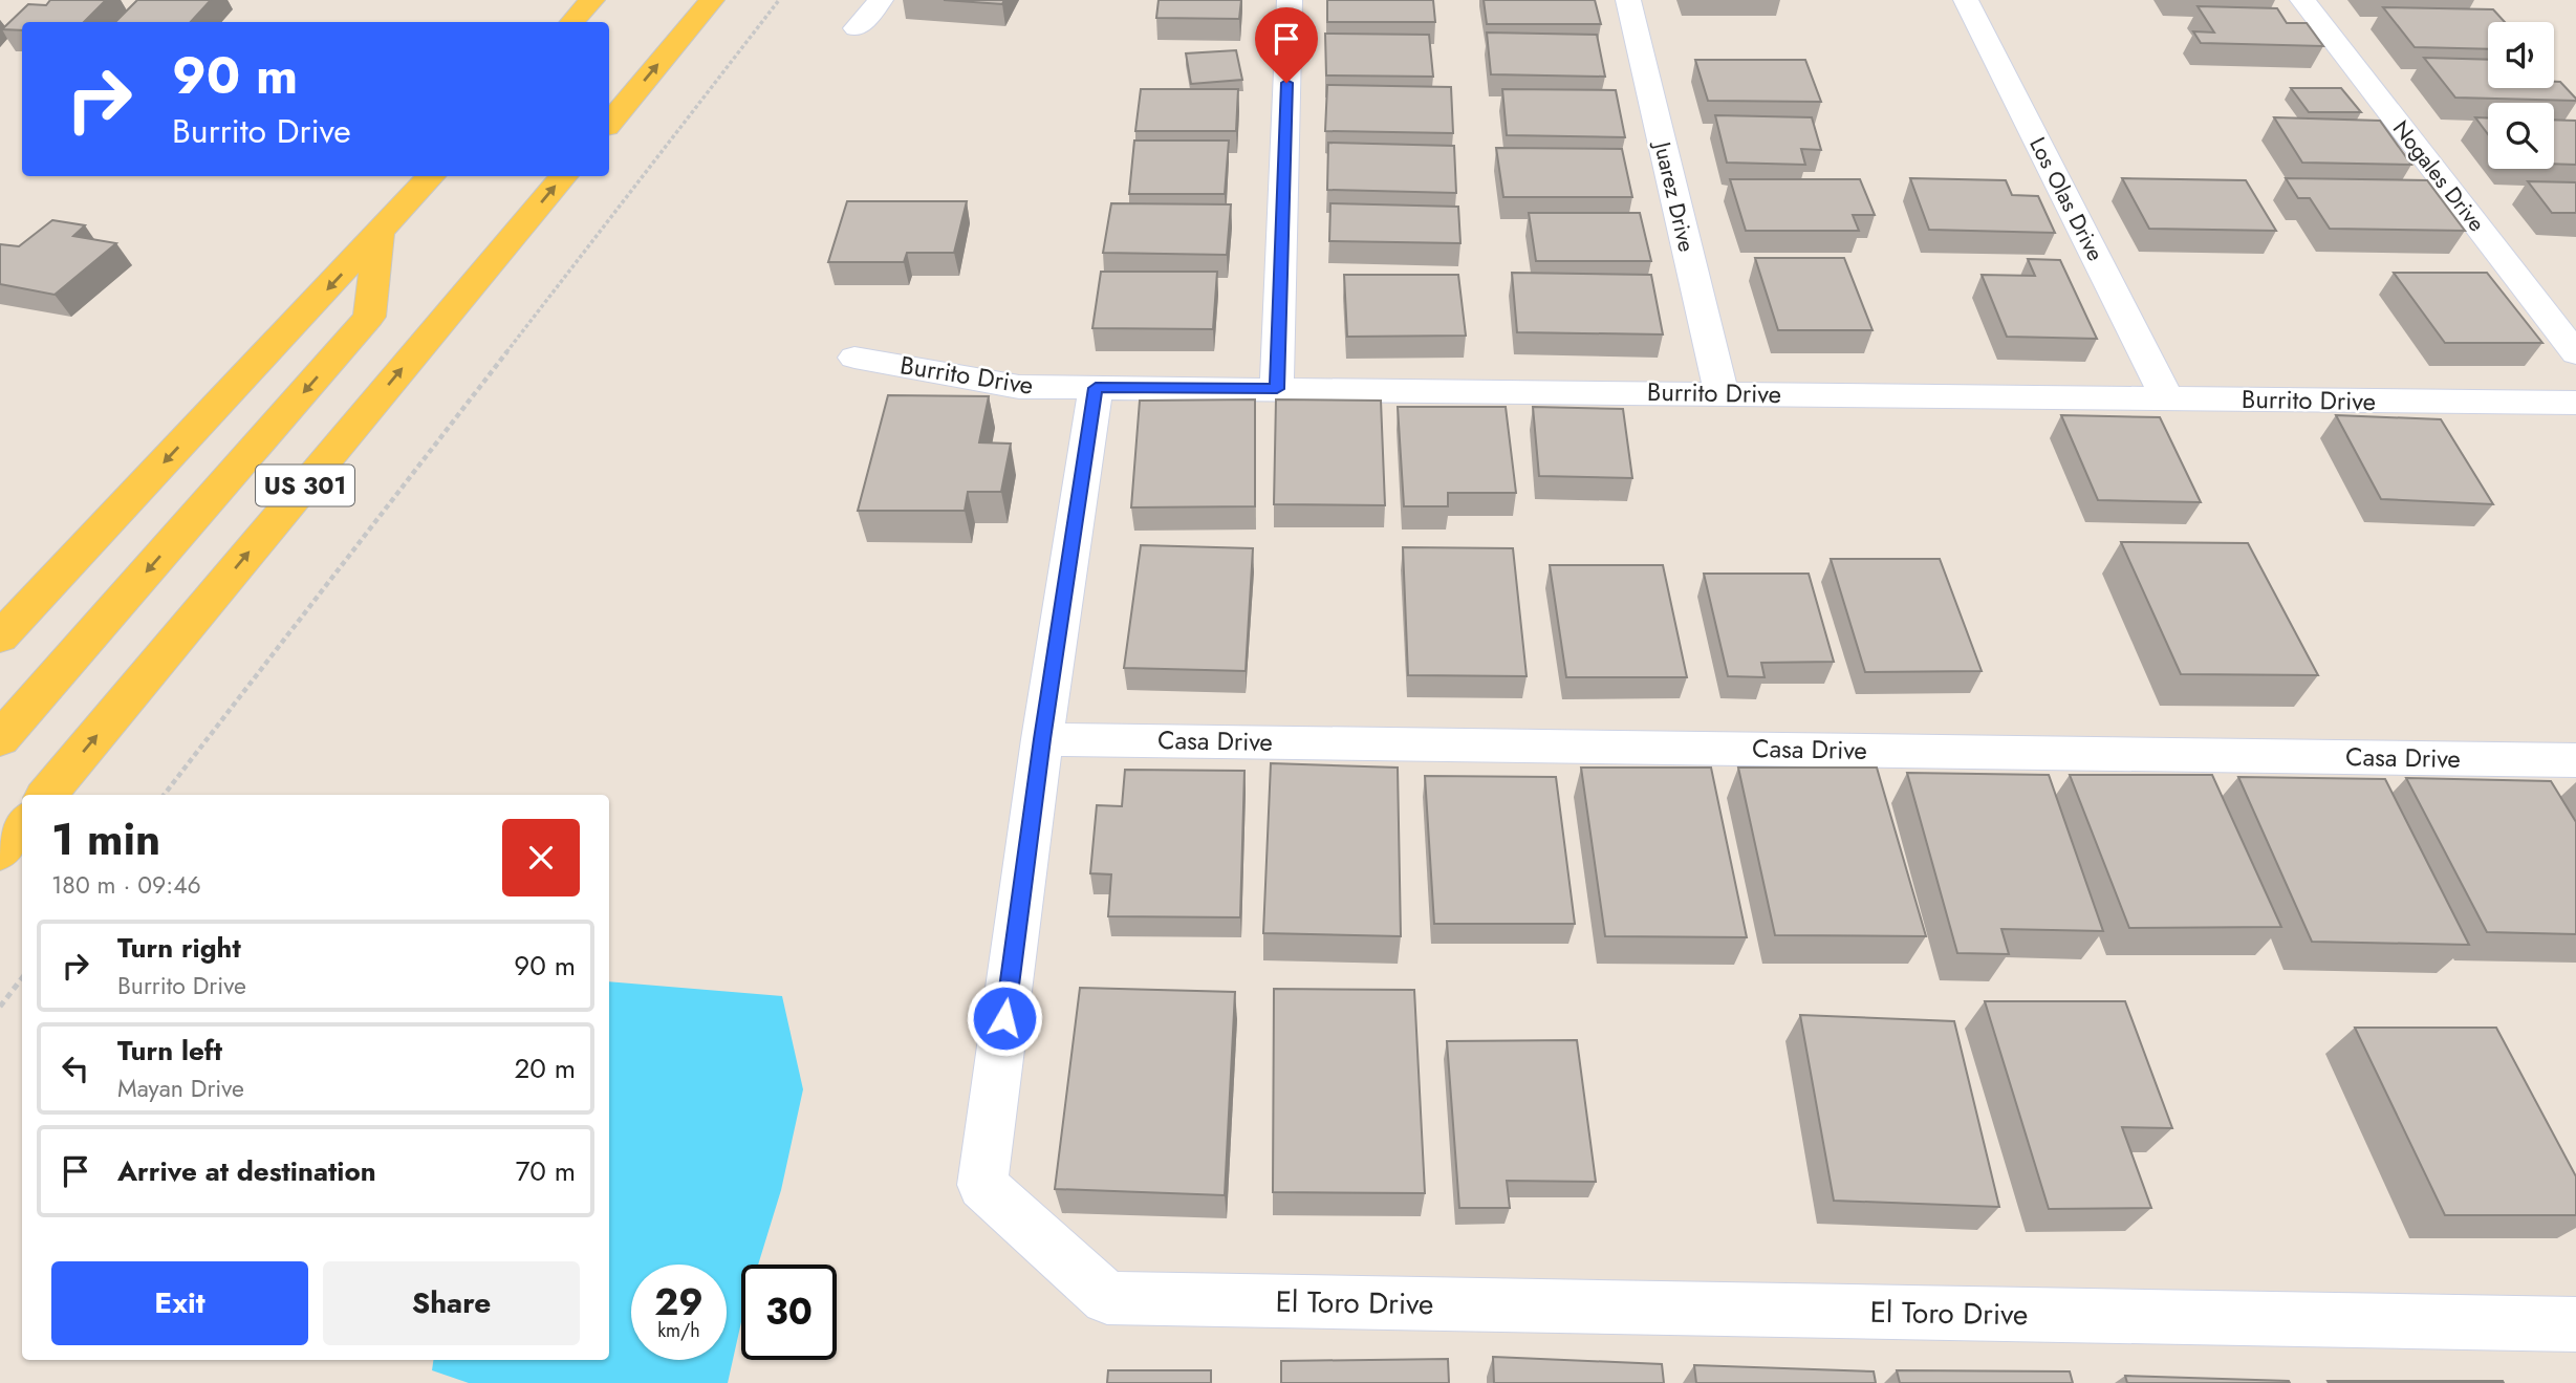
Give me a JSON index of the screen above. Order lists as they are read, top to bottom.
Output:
{
  "streets": {
    "main road": ["US 301"],
    "street": [
      "Nogales Drive",
      "Juarez Drive",
      "Los Olas Drive",
      "Burrito Drive",
      "Casa Drive",
      "El Toro Drive"
    ]
  },
  "crossings": [
    ["Juarez Drive", "Burrito Drive"],
    ["Los Olas Drive", "Burrito Drive"],
    ["Burrito Drive", "El Toro Drive"],
    ["Casa Drive", "El Toro Drive"]
  ],
  "page": {
    "turn": ["90 m", "Burrito Drive"],
    "heading": ["1 min", "180 m · 09:46"],
    "list": [
      {
        "name": "Turn right",
        "note": "Burrito Drive",
        "value": "90 m"
      },
      {
        "name": "Turn left",
        "note": "Mayan Drive",
        "value": "20 m"
      },
      {
        "name": "Arrive at destination",
        "value": "70 m"
      }
    ],
    "buttons": ["Exit", "Share"],
    "speed": "29 km/h",
    "limit": "30"
  }
}
